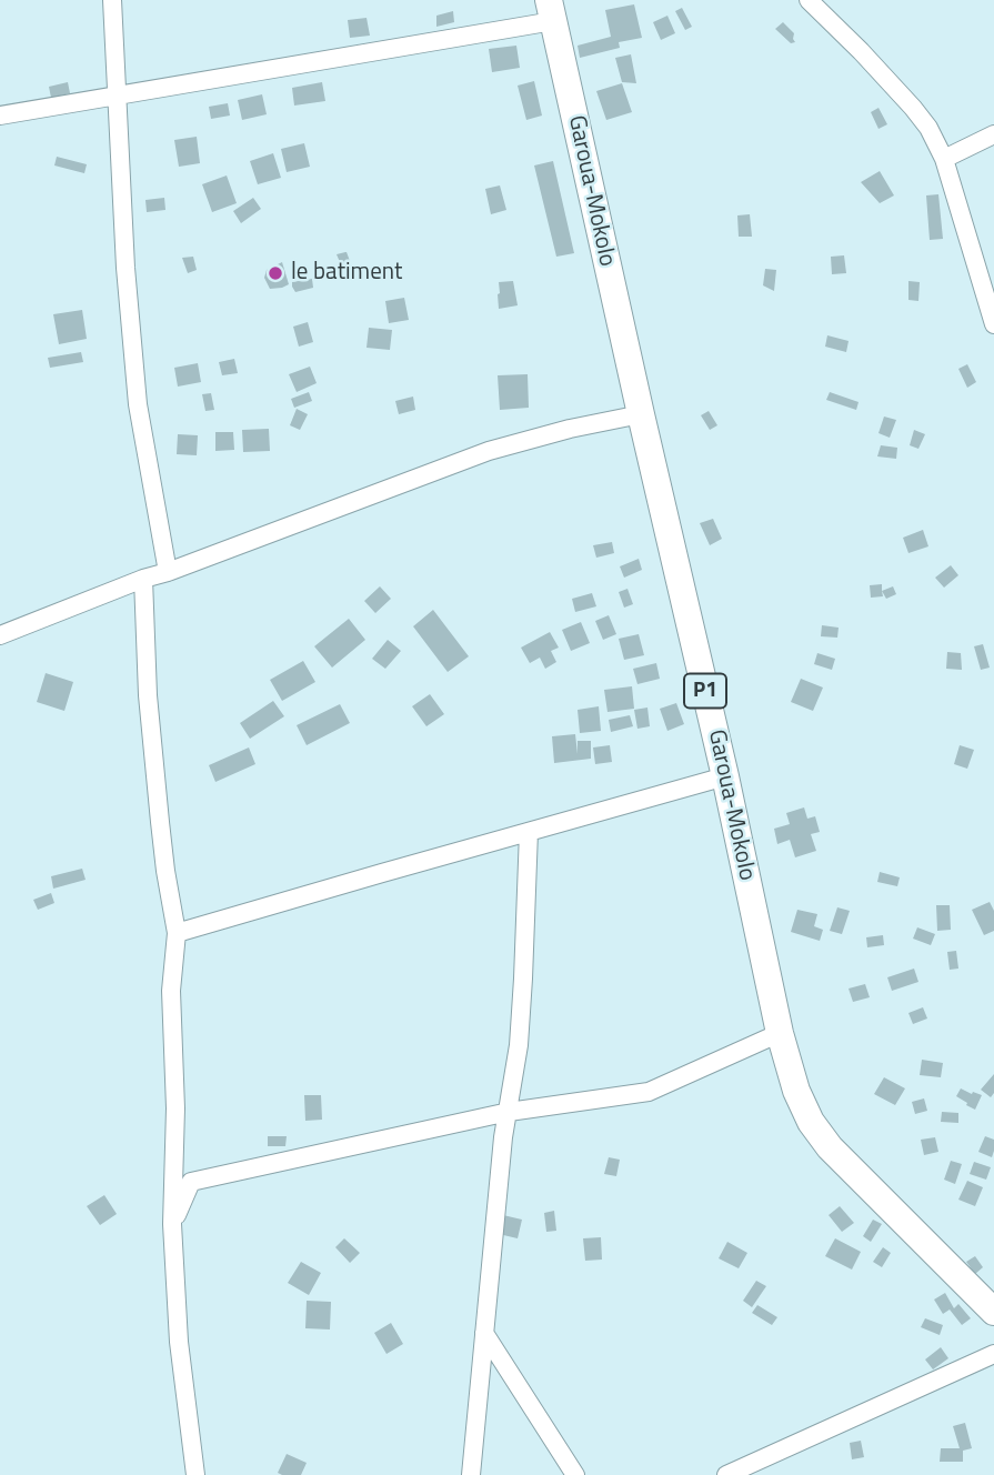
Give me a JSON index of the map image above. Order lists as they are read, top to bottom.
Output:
{
  "streets": {
    "main road": ["Garoua-Mokolo", "P1"]
  },
  "places": ["le batiment"]
}
